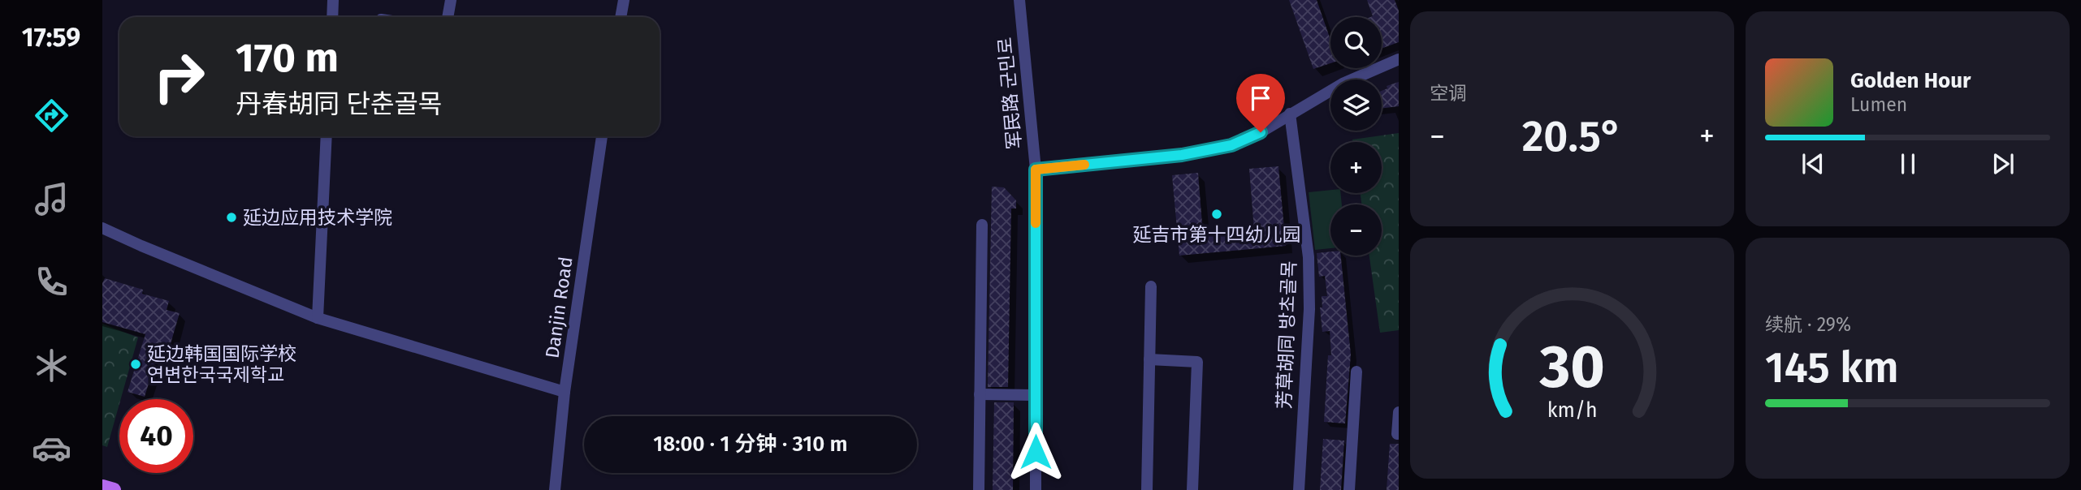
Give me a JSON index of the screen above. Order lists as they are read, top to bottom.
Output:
{
  "streets": {
    "street": ["军民路 군민로", "Danjin Road", "芳草胡同 방초골목"]
  },
  "places": ["延吉市第十四幼儿园", "延边应用技术学院", "延边韩国国际学校 연변한국국제학교"],
  "page": {
    "tabs": "17:59",
    "tile": [
      "空调",
      ["续航 · 29%", "145 km"]
    ],
    "map_buttons": ["+", "−"],
    "turn": ["170 m", "丹春胡同 단춘골목"],
    "song": ["Golden Hour", "Lumen"],
    "heat": ["−", "20.5°", "+"],
    "limit": "40",
    "trip": "18:00 · 1 分钟 · 310 m",
    "gauge": ["30", "km/h"]
  }
}
